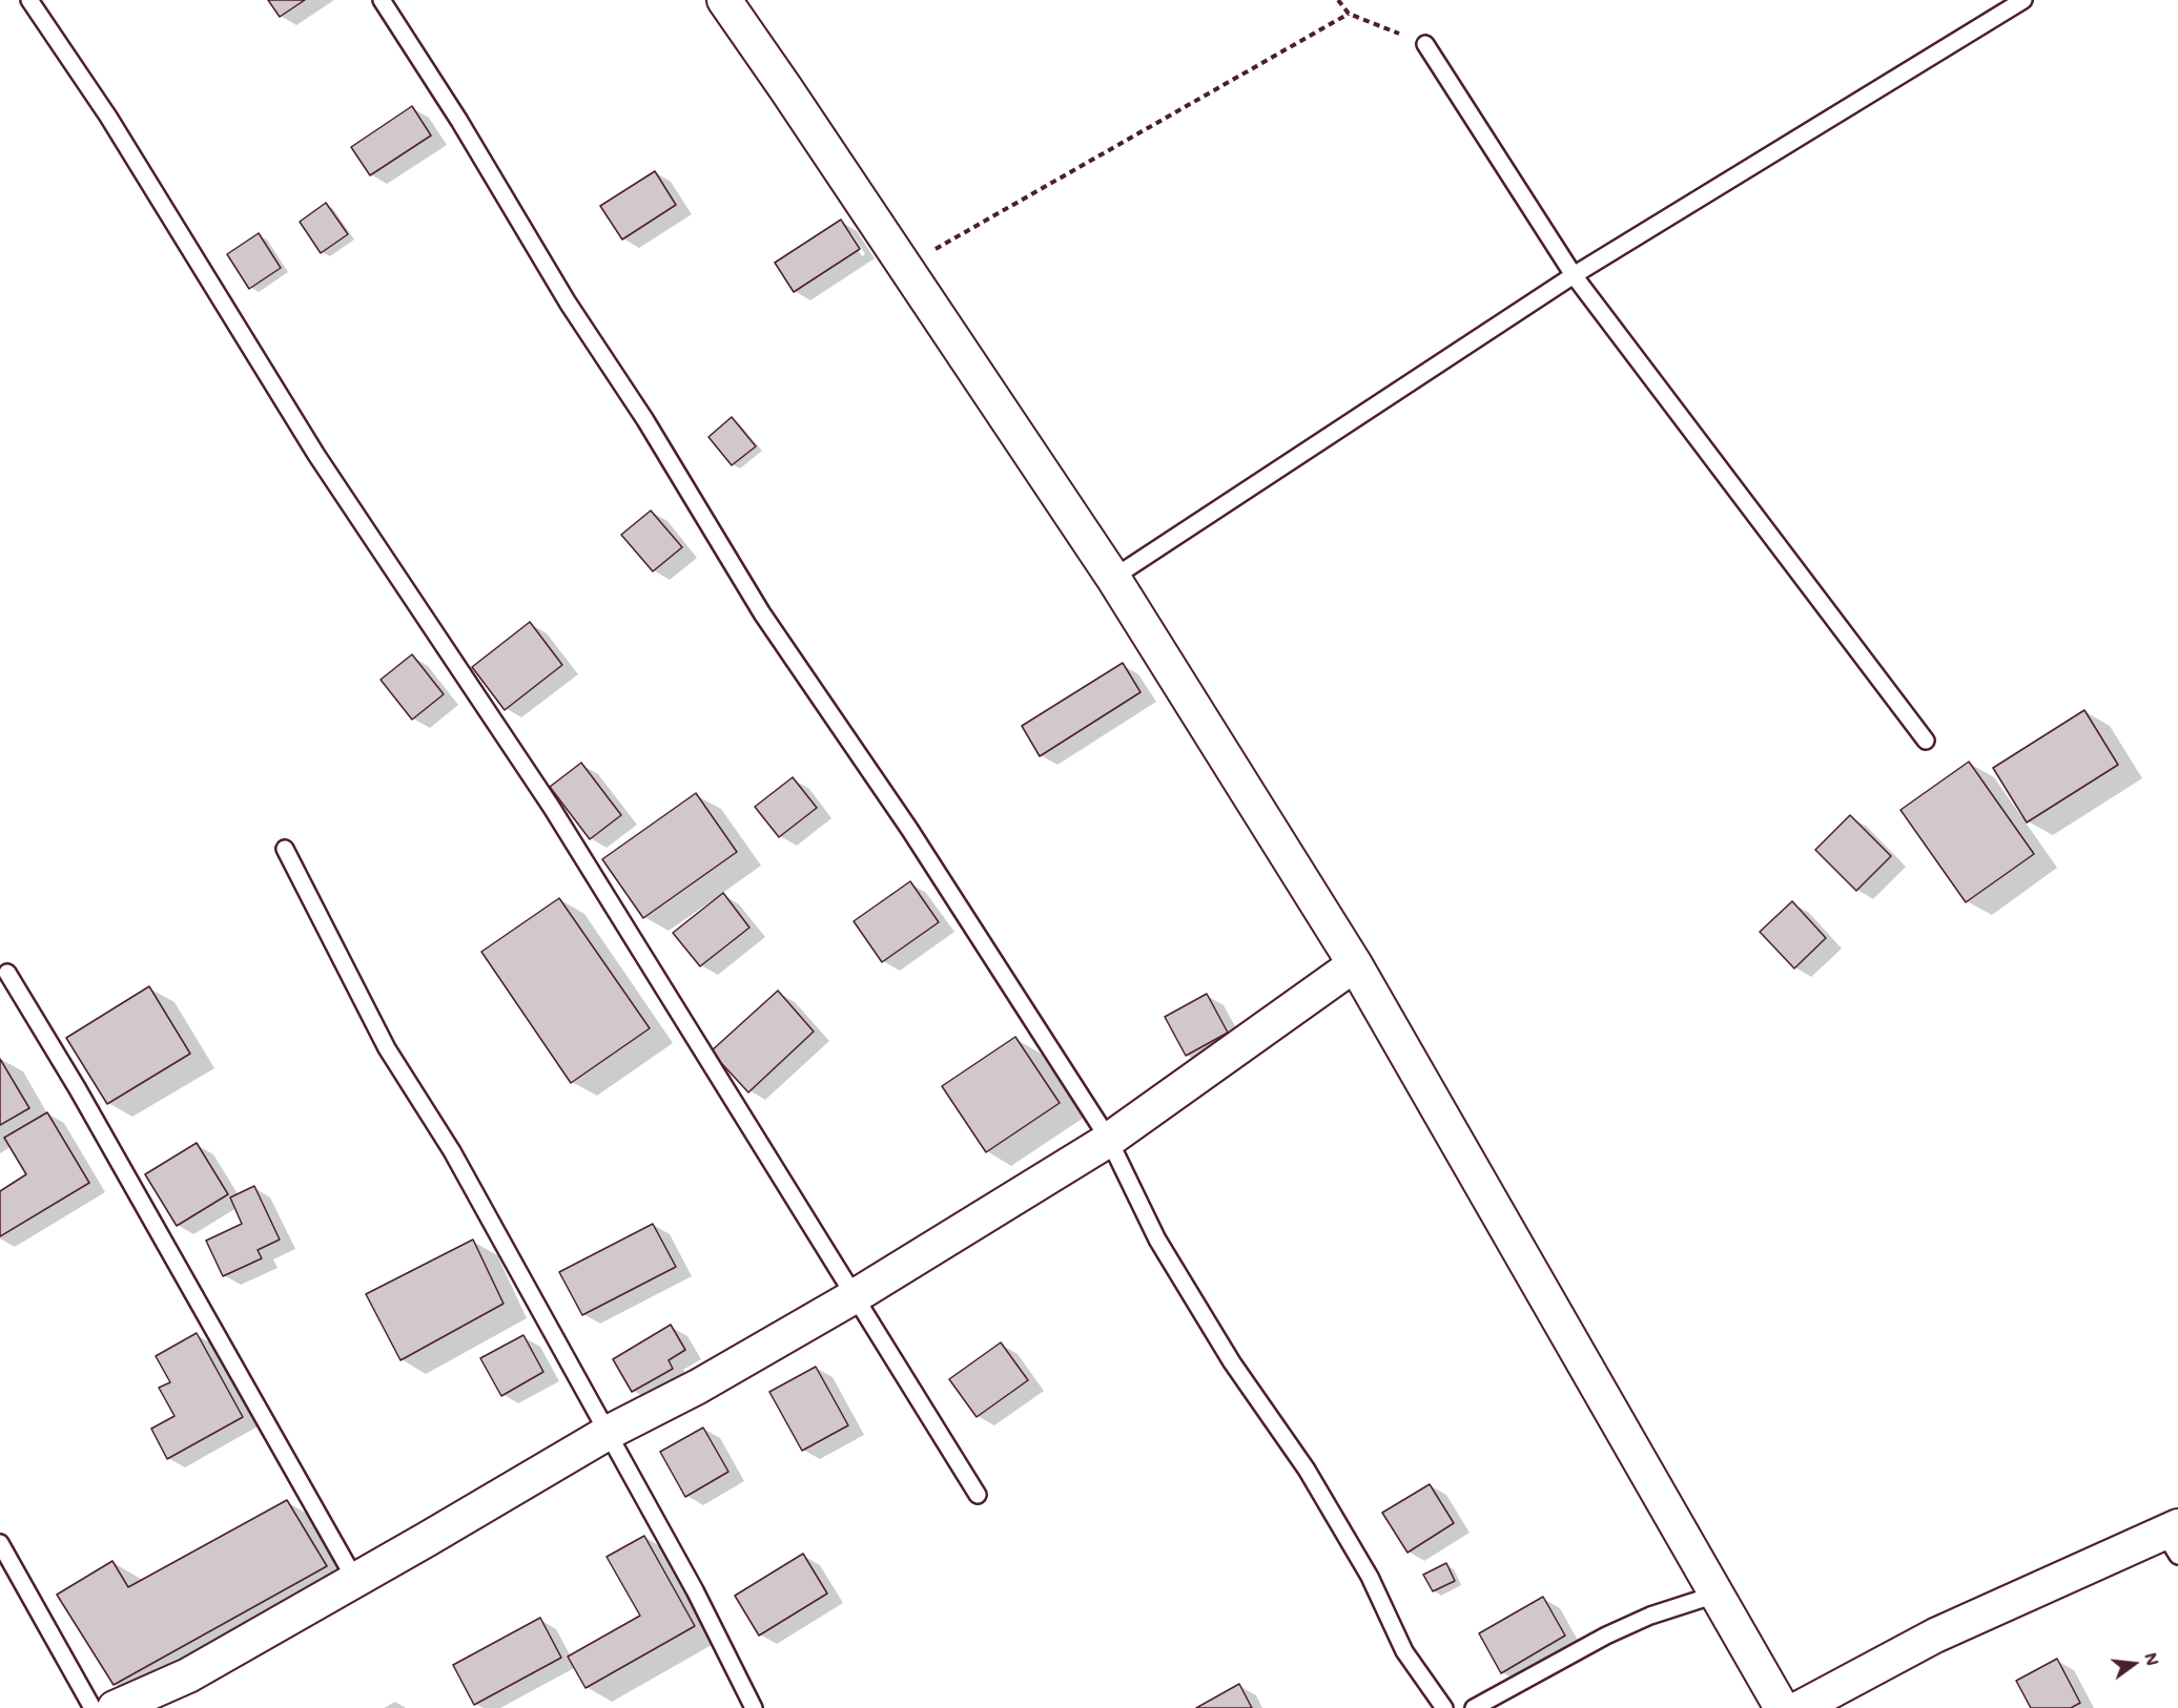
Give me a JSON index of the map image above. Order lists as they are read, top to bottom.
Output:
{
  "north": "right"
}
